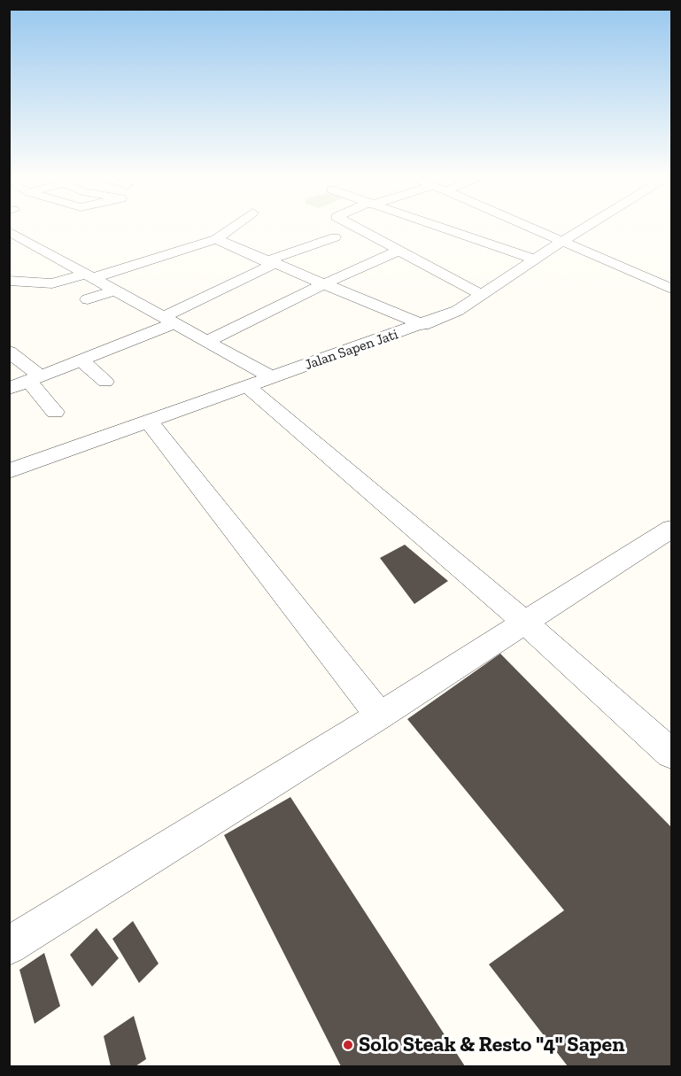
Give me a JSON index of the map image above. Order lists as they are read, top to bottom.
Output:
{
  "streets": {
    "street": ["Jalan Sapen Jati"]
  },
  "places": ["Solo Steak & Resto \"4\" Sapen"]
}
